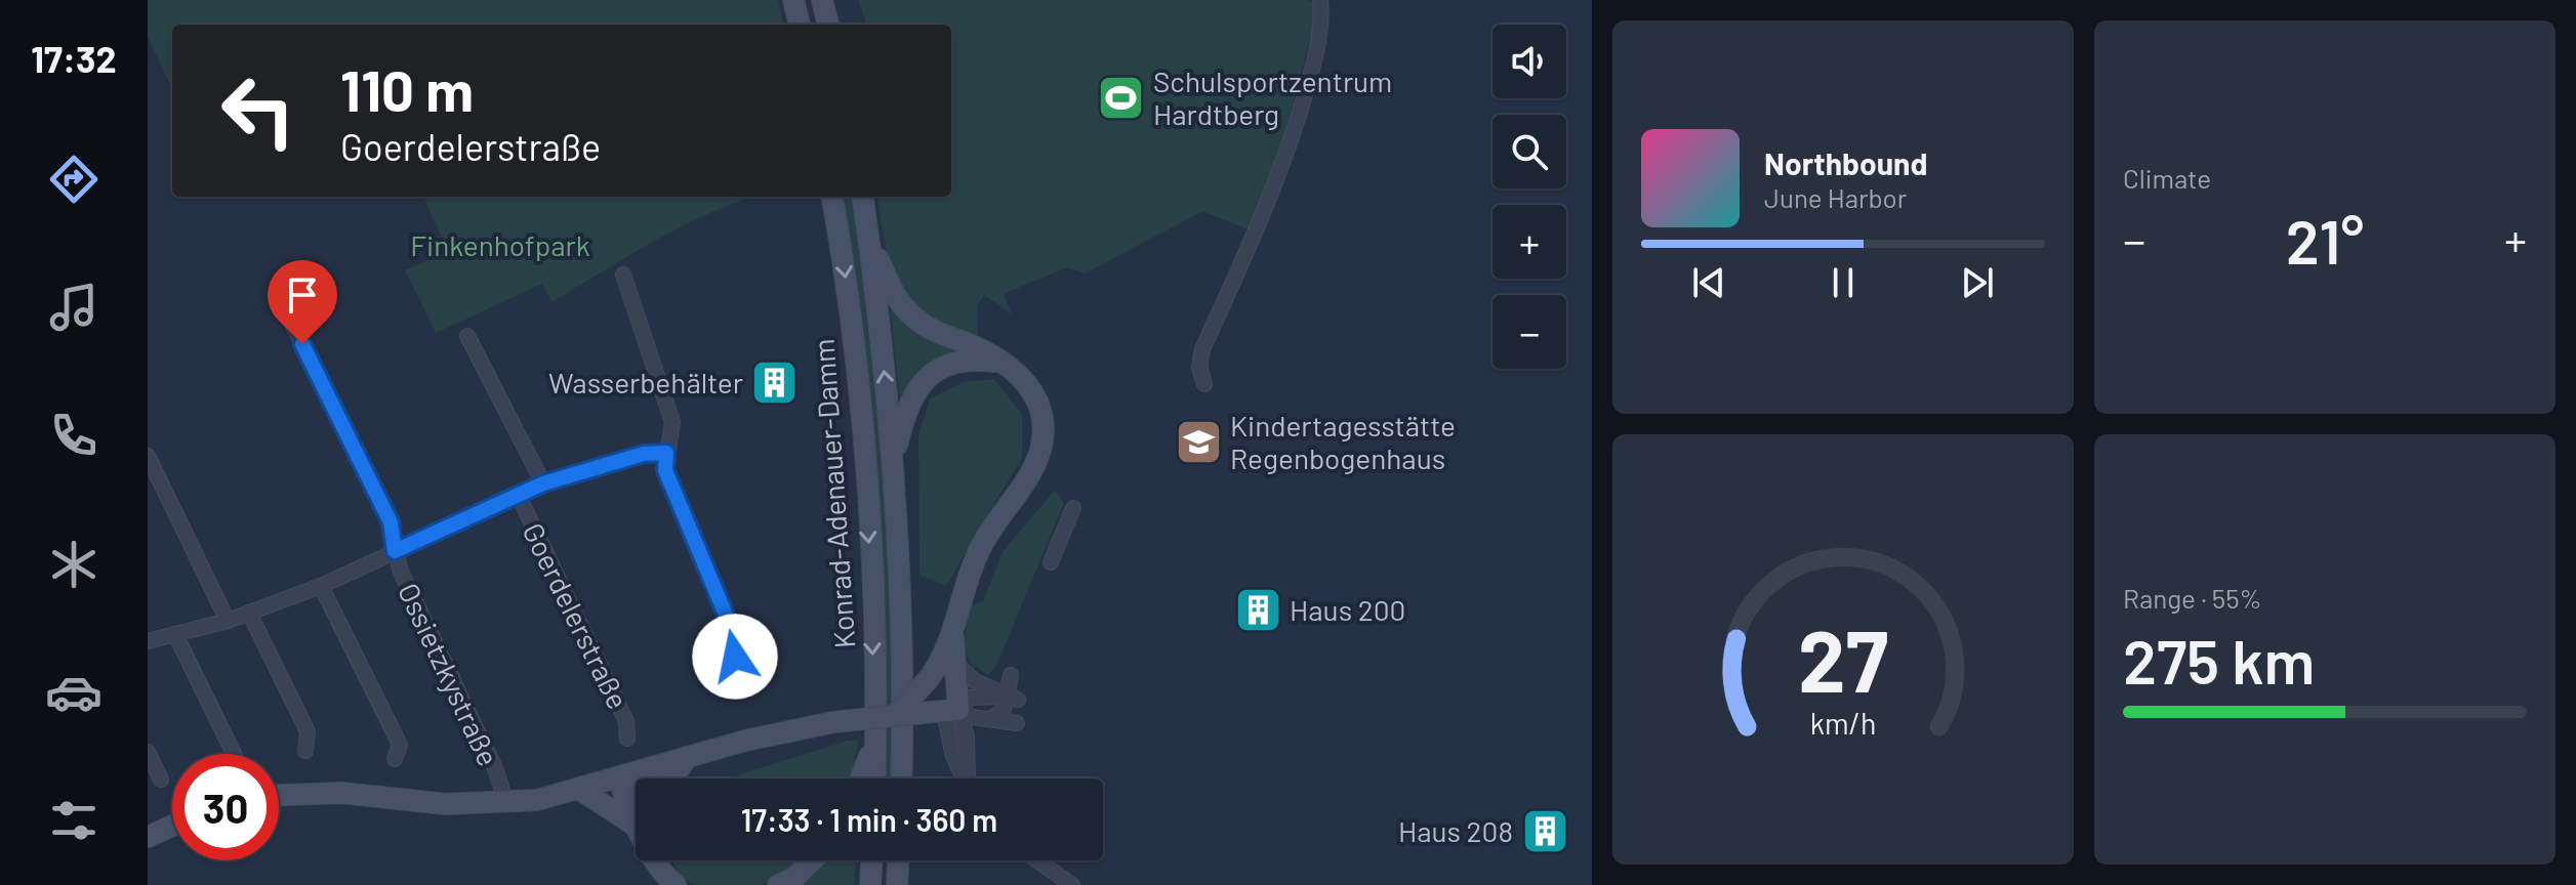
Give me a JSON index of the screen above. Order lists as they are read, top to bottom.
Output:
{
  "streets": {
    "main road": ["Konrad-Adenauer-Damm"],
    "street": ["Goerdelerstraße", "Ossietzkystraße"]
  },
  "crossings": [
    ["Goerdelerstraße", "Ossietzkystraße"]
  ],
  "parks": ["Finkenhofpark"],
  "places": {
    "sports": ["Schulsportzentrum Hardtberg"],
    "building": ["Wasserbehälter", "Haus 200", "Haus 208"],
    "school or university": ["Kindertagesstätte Regenbogenhaus"]
  },
  "page": {
    "tabs": "17:32",
    "tile": [
      "Climate",
      ["Range · 55%", "275 km"]
    ],
    "map_buttons": ["+", "−"],
    "turn": ["110 m", "Goerdelerstraße"],
    "song": ["Northbound", "June Harbor"],
    "heat": ["−", "21°", "+"],
    "limit": "30",
    "trip": "17:33 · 1 min · 360 m",
    "gauge": ["27", "km/h"]
  }
}
